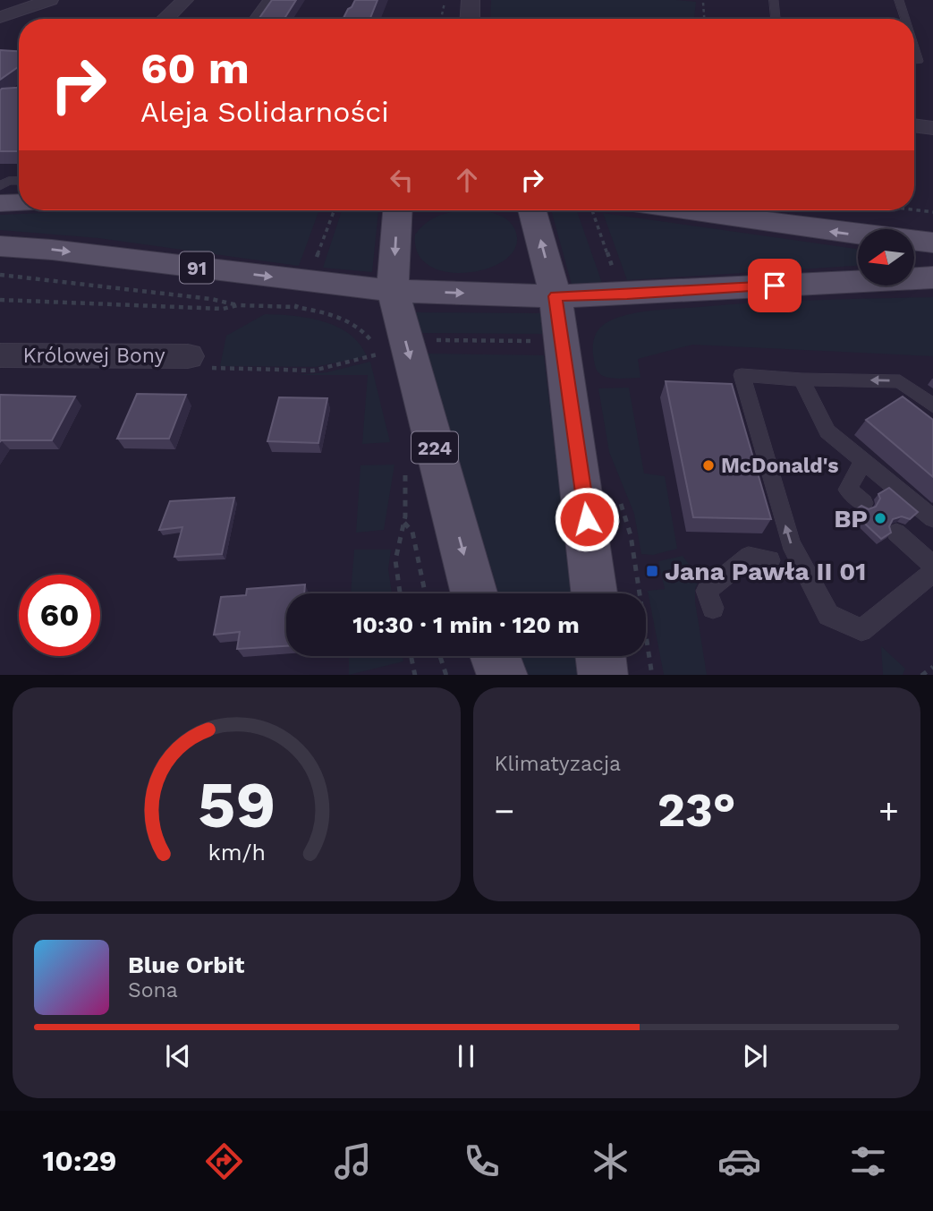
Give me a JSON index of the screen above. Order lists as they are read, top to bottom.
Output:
{
  "streets": {
    "main road": ["91", "224"],
    "street": ["Królowej Bony"]
  },
  "crossings": [
    ["91", "224"]
  ],
  "places": {
    "other": ["McDonald's", "BP"],
    "transit": ["Jana Pawła II 01"]
  },
  "north": "left",
  "page": {
    "turn": ["60 m", "Aleja Solidarności"],
    "limit": "60",
    "trip": "10:30 · 1 min · 120 m",
    "tile": "Klimatyzacja",
    "heat": ["−", "23°", "+"],
    "song": ["Blue Orbit", "Sona"],
    "tabs": "10:29",
    "gauge": ["59", "km/h"]
  }
}
